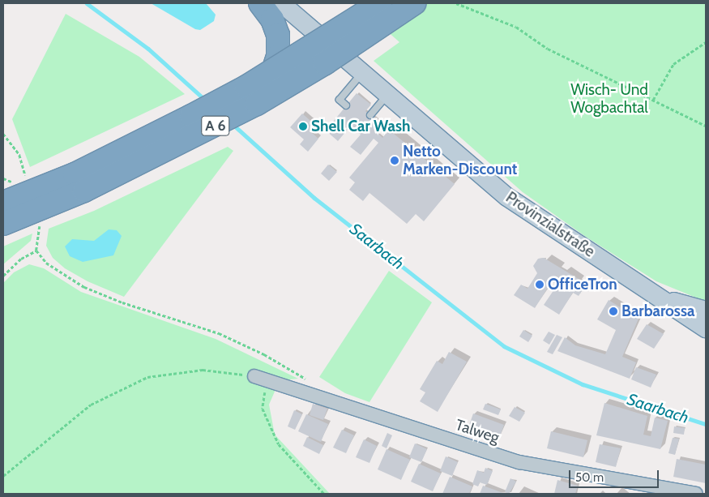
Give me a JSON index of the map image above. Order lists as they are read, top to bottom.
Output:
{
  "streets": {
    "highway": ["A 6"],
    "main road": ["Provinzialstraße"],
    "street": ["Talweg"]
  },
  "crossings": [
    ["A 6", "Provinzialstraße"]
  ],
  "water": ["Saarbach"],
  "parks": ["Wisch- Und Wogbachtal"],
  "places": [
    "Shell Car Wash",
    "Netto Marken-Discount",
    "OfficeTron",
    "Barbarossa"
  ],
  "scale_bar": "50 m"
}
